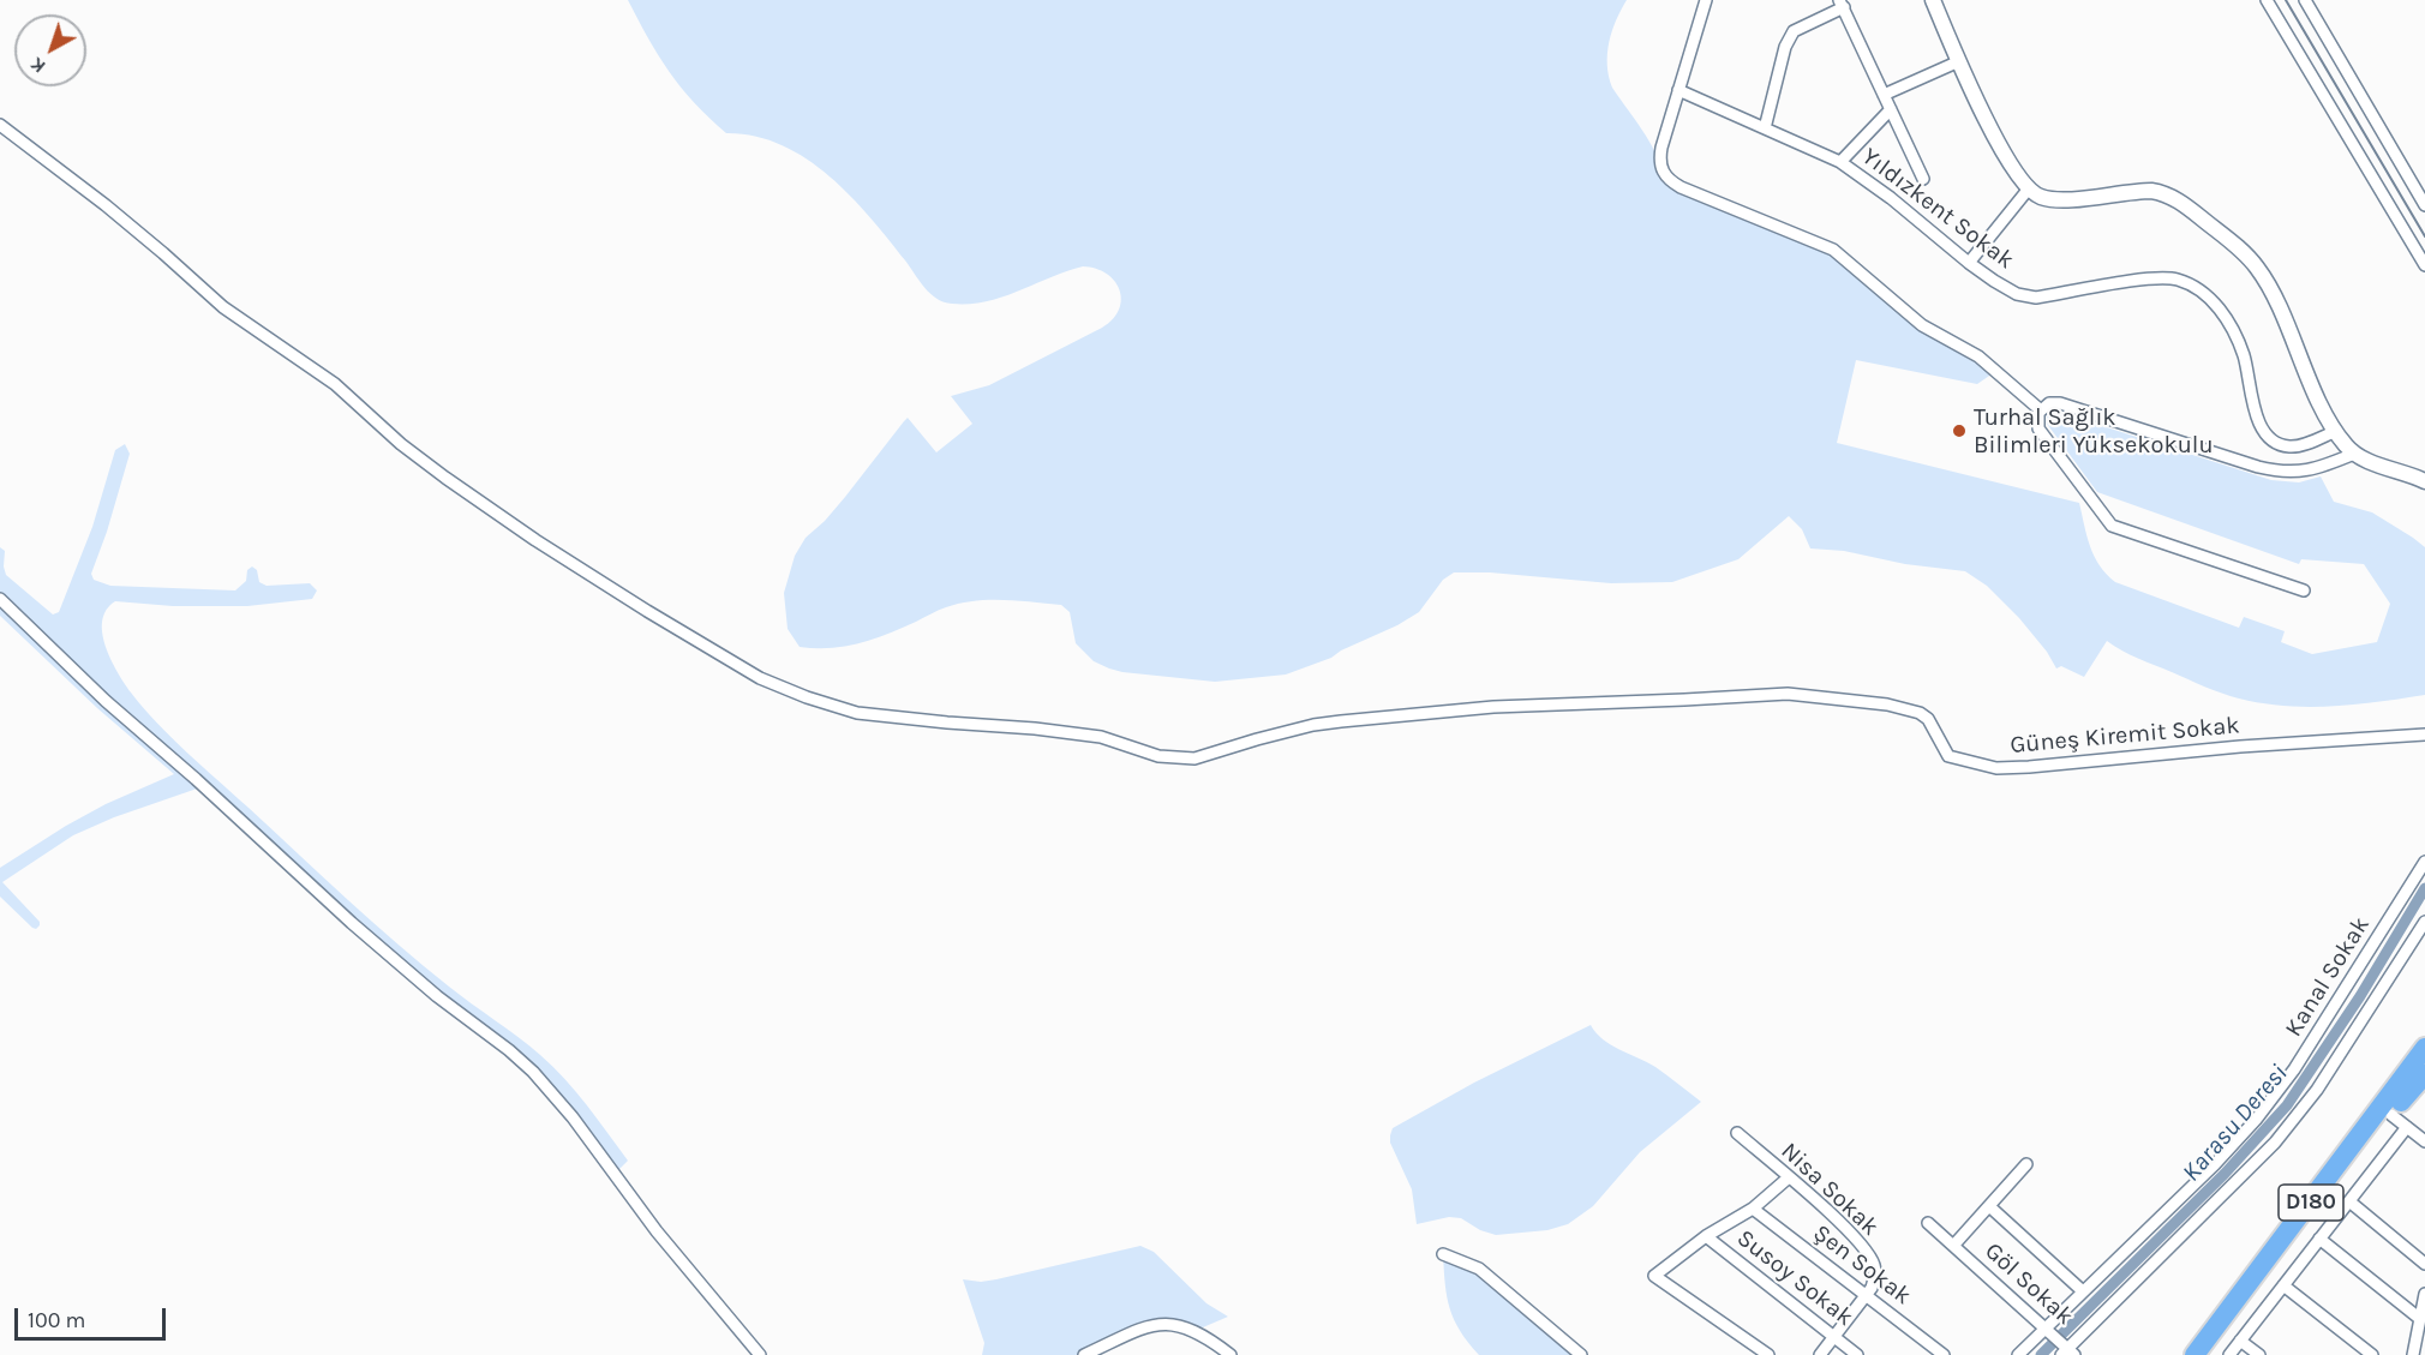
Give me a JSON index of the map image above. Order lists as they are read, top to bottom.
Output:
{
  "streets": {
    "highway": ["D180"],
    "street": [
      "Yıldızkent Sokak",
      "Güneş Kiremit Sokak",
      "Kanal Sokak",
      "Nisa Sokak",
      "Şen Sokak",
      "Susoy Sokak",
      "Göl Sokak"
    ]
  },
  "crossings": [
    ["Kanal Sokak", "Göl Sokak"],
    ["Nisa Sokak", "Şen Sokak"],
    ["Nisa Sokak", "Susoy Sokak"]
  ],
  "water": ["Karasu Deresi"],
  "places": ["Turhal Sağlık Bilimleri Yüksekokulu"],
  "scale_bar": "100 m",
  "north": "bottom left"
}
